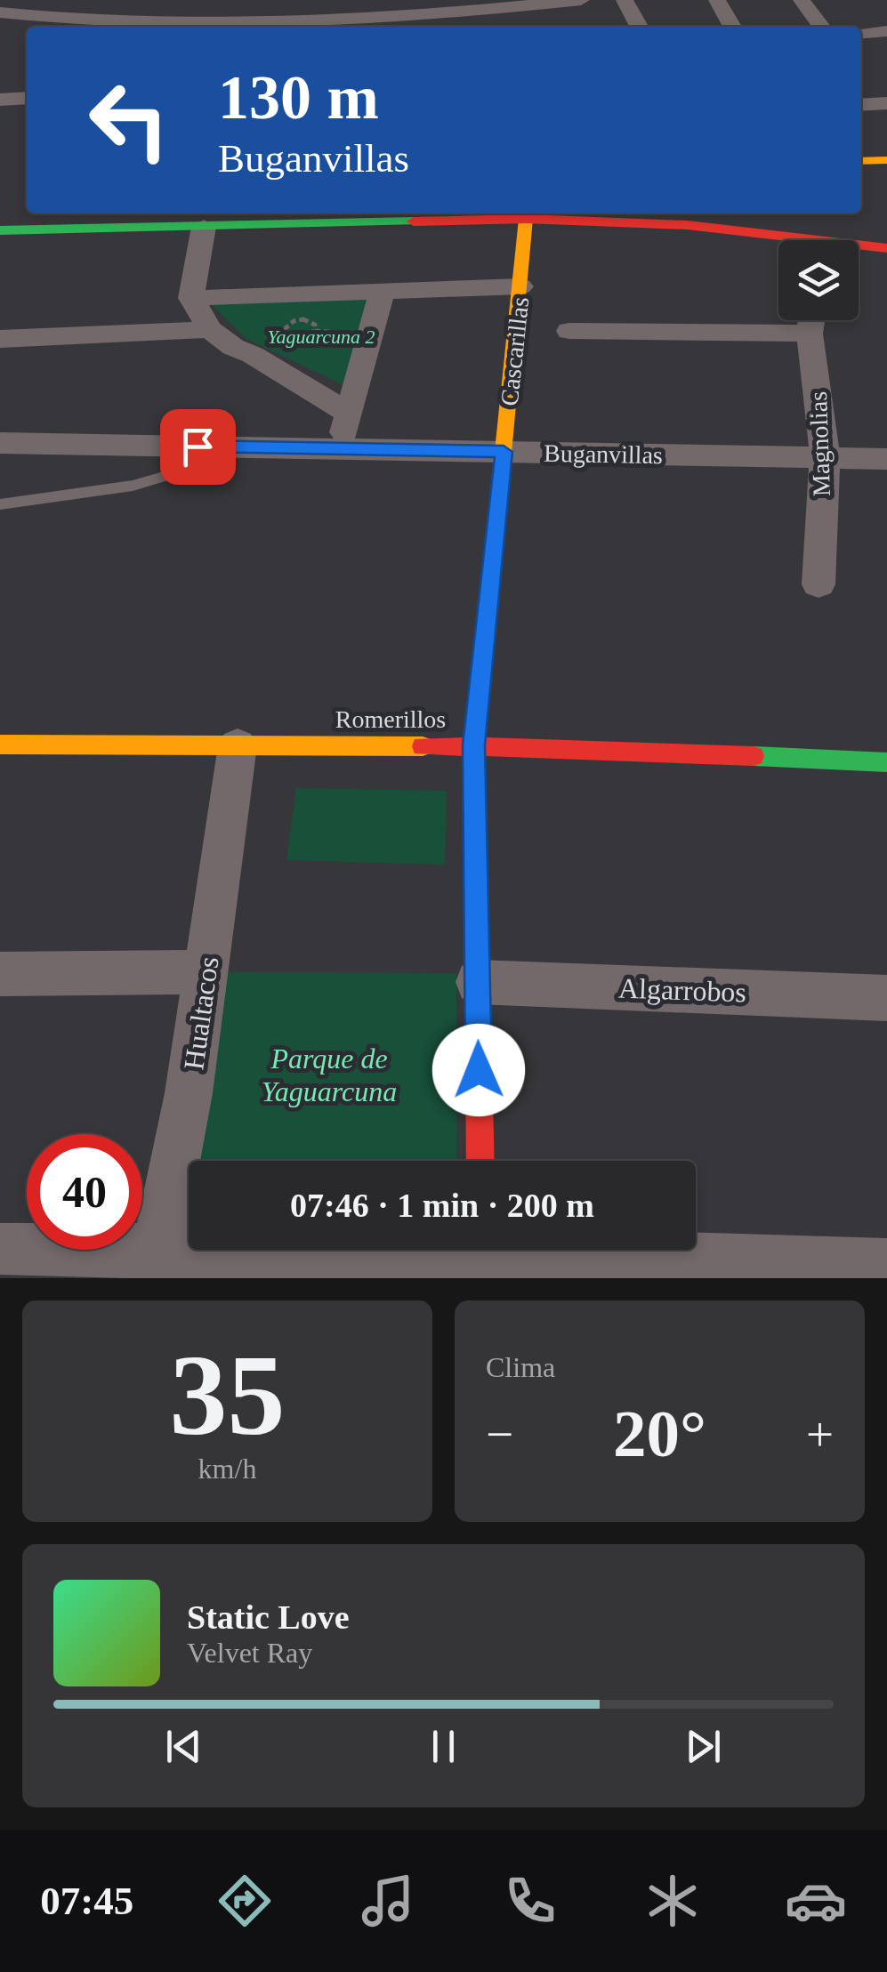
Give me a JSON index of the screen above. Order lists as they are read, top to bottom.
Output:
{
  "streets": {
    "street": [
      "Cascarillas",
      "Magnolias",
      "Buganvillas",
      "Romerillos",
      "Algarrobos",
      "Hualtacos"
    ]
  },
  "crossings": [
    ["Cascarillas", "Buganvillas"],
    ["Cascarillas", "Romerillos"],
    ["Cascarillas", "Algarrobos"],
    ["Magnolias", "Buganvillas"],
    ["Romerillos", "Hualtacos"]
  ],
  "parks": ["Yaguarcuna 2", "Parque de Yaguarcuna"],
  "page": {
    "turn": ["130 m", "Buganvillas"],
    "limit": "40",
    "trip": "07:46 · 1 min · 200 m",
    "tile": [
      ["35", "km/h"],
      "Clima"
    ],
    "heat": ["−", "20°", "+"],
    "song": ["Static Love", "Velvet Ray"],
    "tabs": "07:45"
  }
}
